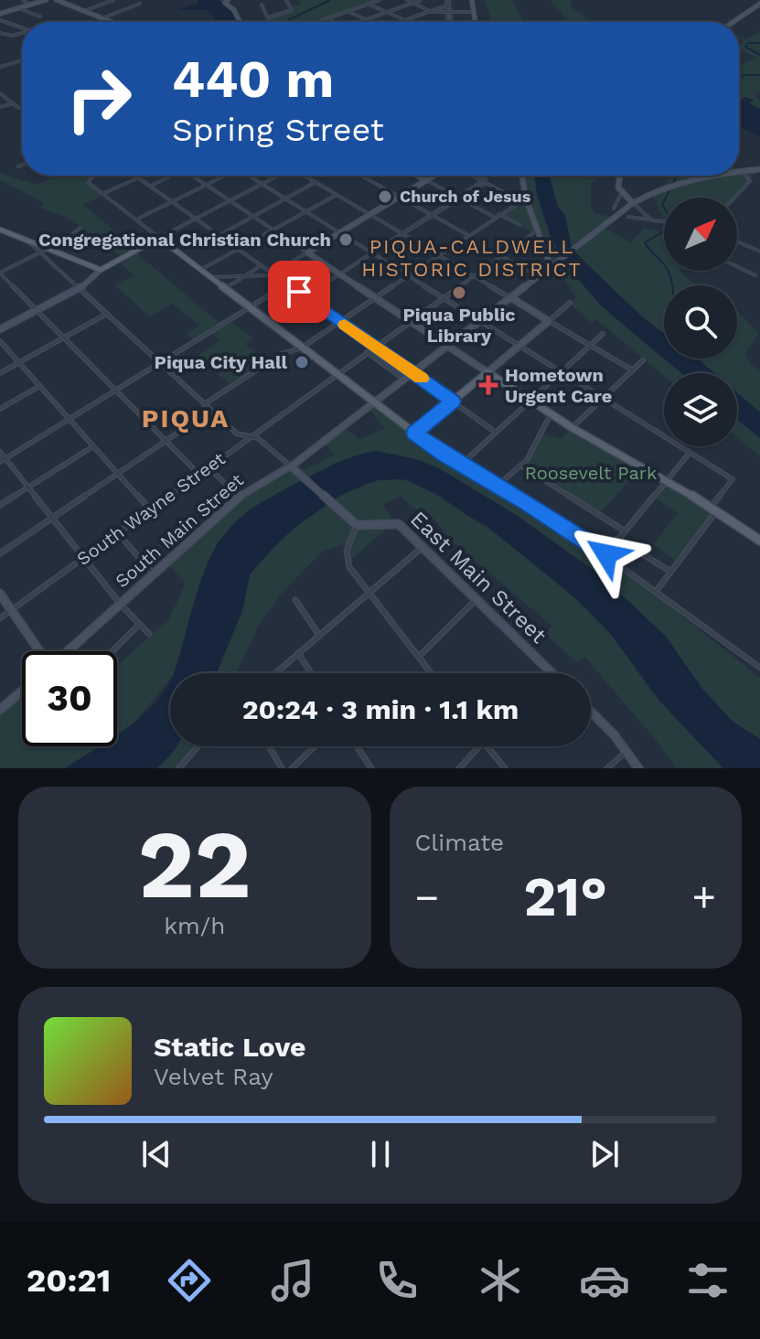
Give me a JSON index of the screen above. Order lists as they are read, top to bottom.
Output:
{
  "streets": {
    "street": ["South Wayne Street", "South Main Street", "East Main Street"]
  },
  "districts": ["PIQUA-CALDWELL HISTORIC DISTRICT", "PIQUA"],
  "parks": ["Roosevelt Park"],
  "places": {
    "other": [
      "Church of Jesus",
      "Congregational Christian Church",
      "Piqua Public Library",
      "Piqua City Hall"
    ],
    "health": ["Hometown Urgent Care"]
  },
  "north": "top right",
  "page": {
    "turn": ["440 m", "Spring Street"],
    "limit": "30",
    "trip": "20:24 · 3 min · 1.1 km",
    "tile": [
      ["22", "km/h"],
      "Climate"
    ],
    "heat": ["−", "21°", "+"],
    "song": ["Static Love", "Velvet Ray"],
    "tabs": "20:21"
  }
}
